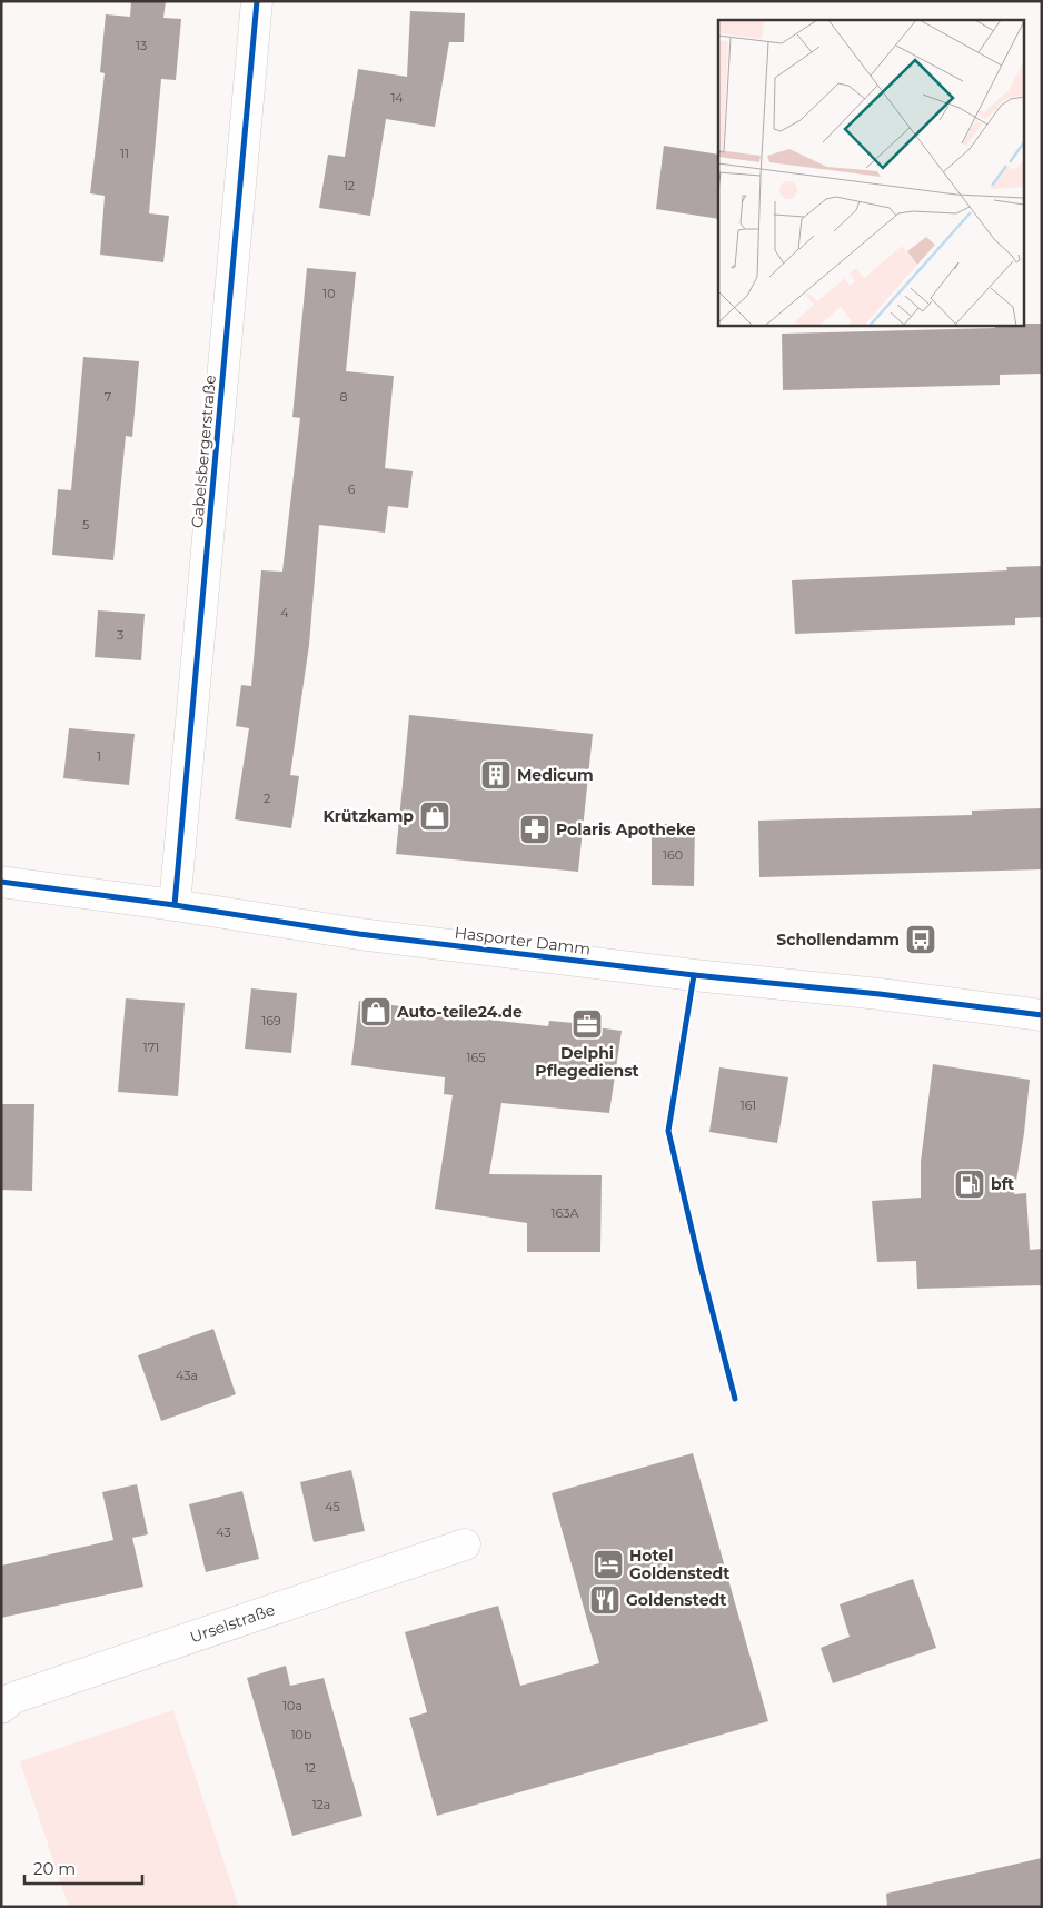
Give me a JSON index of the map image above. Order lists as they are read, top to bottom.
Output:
{
  "streets": {
    "street": ["Gabelsbergerstraße", "Hasporter Damm", "Urselstraße"]
  },
  "crossings": [
    ["Gabelsbergerstraße", "Hasporter Damm"]
  ],
  "places": {
    "building": ["Medicum"],
    "shop": ["Krützkamp", "Auto-teile24.de"],
    "pharmacy": ["Polaris Apotheke"],
    "bus stop": ["Schollendamm"],
    "office": ["Delphi Pflegedienst"],
    "fuel station": ["bft"],
    "hotel": ["Hotel Goldenstedt"],
    "restaurant": ["Goldenstedt"]
  },
  "house_numbers": [
    "13",
    "14",
    "11",
    "12",
    "10",
    "7",
    "8",
    "6",
    "5",
    "4",
    "3",
    "1",
    "2",
    "160",
    "169",
    "171",
    "165",
    "161",
    "163A",
    "43a",
    "45",
    "43",
    "10a",
    "10b",
    "12",
    "12a"
  ],
  "scale_bar": "20 m"
}
